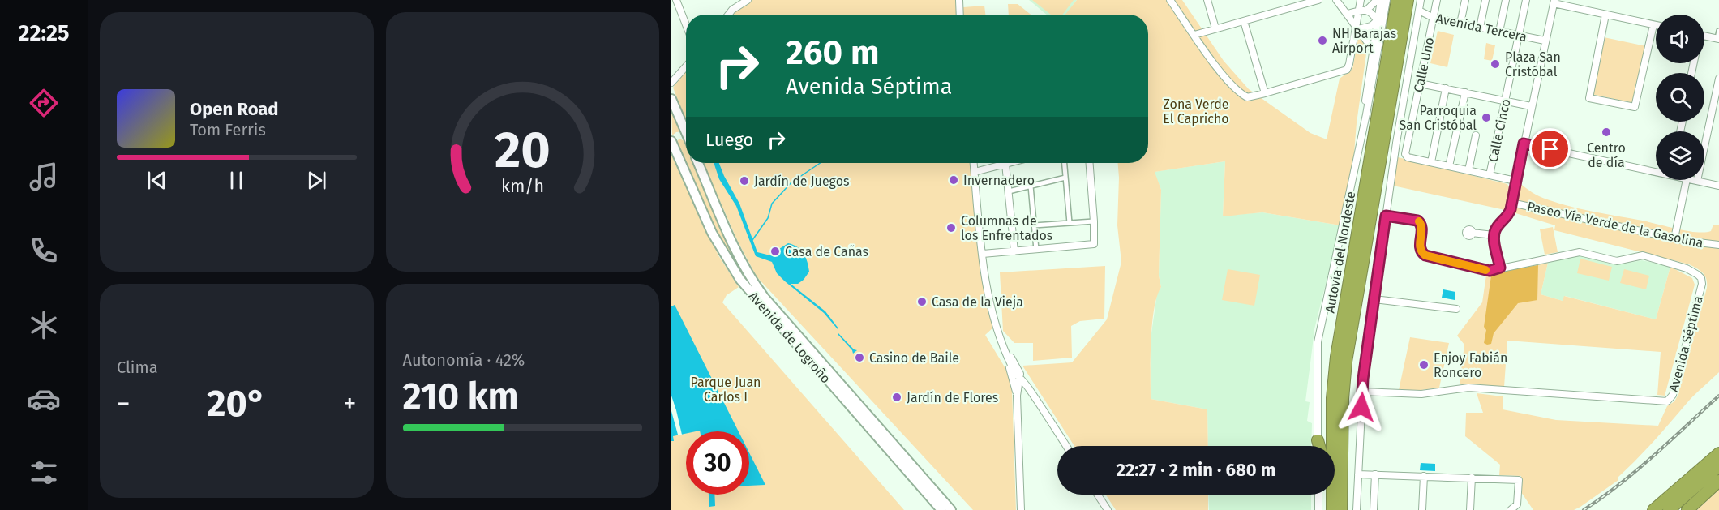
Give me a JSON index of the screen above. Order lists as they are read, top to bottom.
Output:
{
  "streets": {
    "highway": ["Autovía del Nordeste"],
    "main road": ["Avenida de Logroño"],
    "street": [
      "Avenida Tercera",
      "Calle Uno",
      "Calle Cinco",
      "Paseo Vía Verde de la Gasolina",
      "Avenida Séptima"
    ]
  },
  "crossings": [
    ["Avenida Tercera", "Calle Uno"],
    ["Avenida Tercera", "Calle Cinco"]
  ],
  "parks": ["Zona Verde El Capricho", "Parque Juan Carlos I"],
  "places": [
    "NH Barajas Airport",
    "Plaza San Cristóbal",
    "Parroquia San Cristóbal",
    "Centro de día",
    "Invernadero",
    "Jardín de Juegos",
    "Columnas de los Enfrentados",
    "Casa de Cañas",
    "Casa de la Vieja",
    "Casino de Baile",
    "Enjoy Fabián Roncero",
    "Jardín de Flores"
  ],
  "page": {
    "tabs": "22:25",
    "turn": ["260 m", "Avenida Séptima"],
    "song": ["Open Road", "Tom Ferris"],
    "then": "Luego",
    "tile": [
      "Clima",
      ["Autonomía · 42%", "210 km"]
    ],
    "heat": ["−", "20°", "+"],
    "limit": "30",
    "trip": "22:27 · 2 min · 680 m",
    "gauge": ["20", "km/h"]
  }
}
